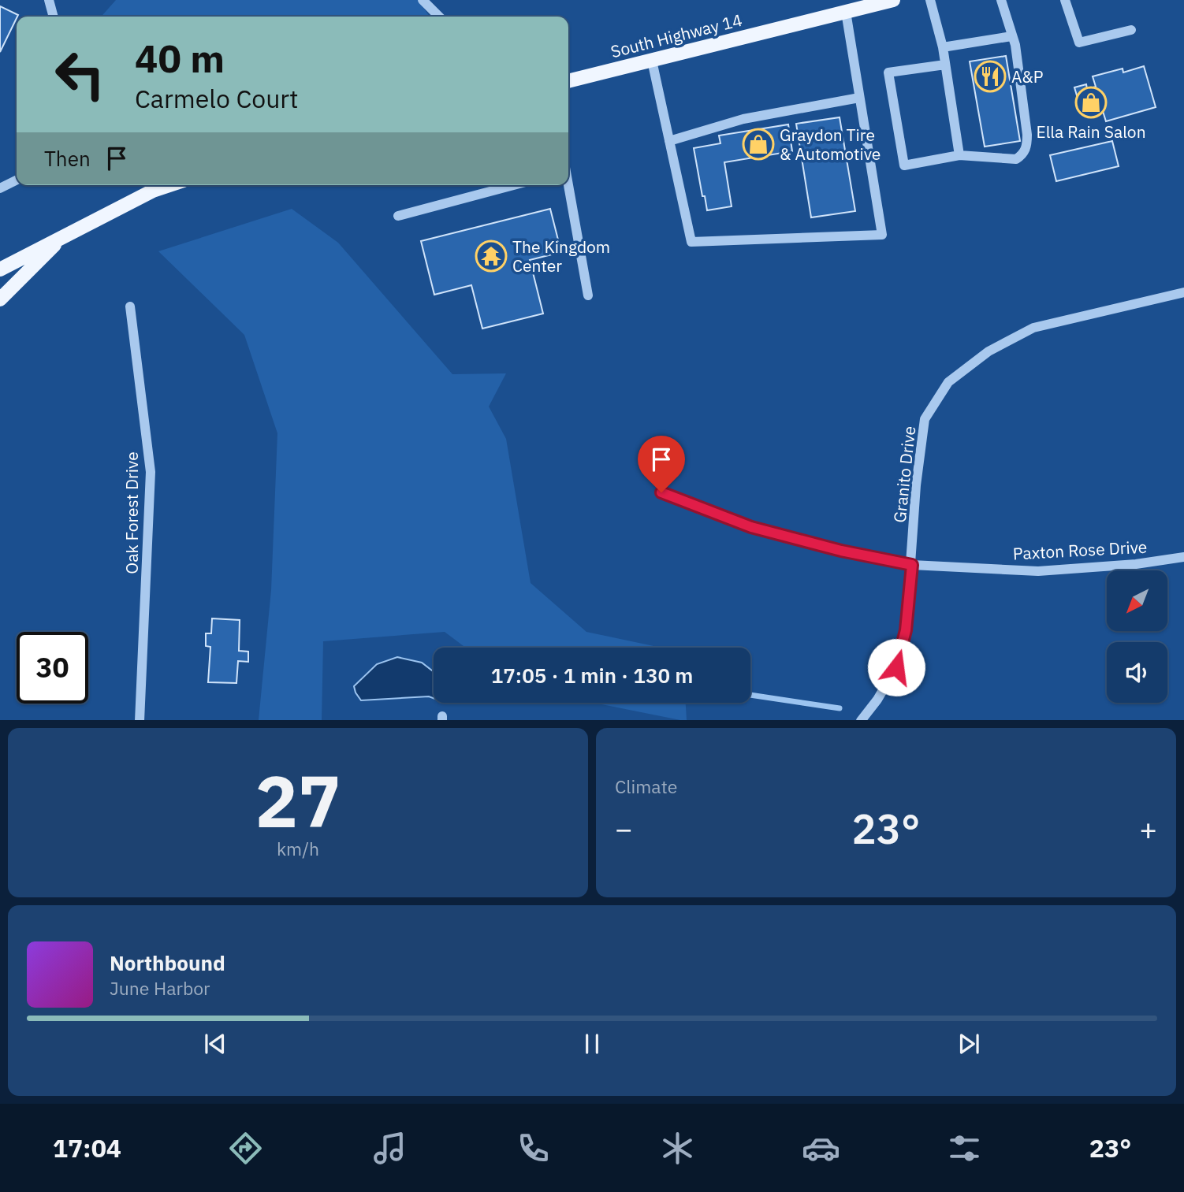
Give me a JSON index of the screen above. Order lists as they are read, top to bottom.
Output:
{
  "streets": {
    "main road": ["South Highway 14"],
    "street": ["Granito Drive", "Oak Forest Drive", "Paxton Rose Drive"]
  },
  "crossings": [
    ["Granito Drive", "Paxton Rose Drive"]
  ],
  "places": {
    "restaurant": ["A&P"],
    "shop": ["Ella Rain Salon", "Graydon Tire & Automotive"],
    "temple": ["The Kingdom Center"]
  },
  "north": "bottom left",
  "page": {
    "turn": ["40 m", "Carmelo Court"],
    "then": "Then",
    "limit": "30",
    "trip": "17:05 · 1 min · 130 m",
    "tile": [
      ["27", "km/h"],
      "Climate"
    ],
    "heat": ["−", "23°", "+"],
    "song": ["Northbound", "June Harbor"],
    "tabs": ["17:04", "23°"]
  }
}
